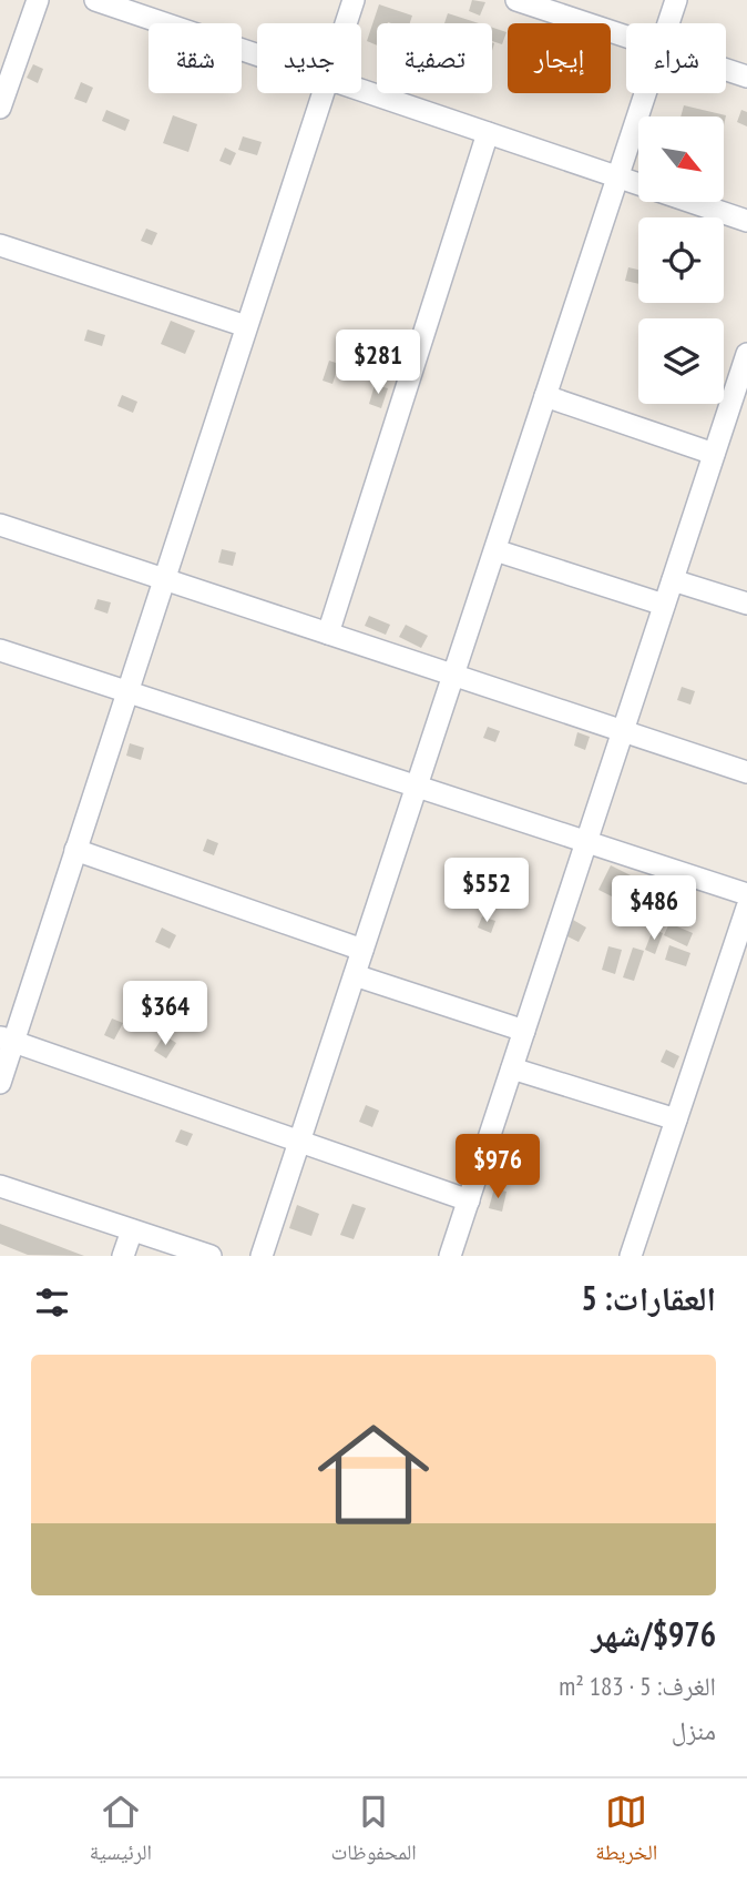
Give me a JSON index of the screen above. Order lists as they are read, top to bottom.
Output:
{
  "north": "bottom right",
  "page": {
    "chip": [
      "شراء",
      "إيجار",
      "تصفية",
      "جديد",
      "شقة"
    ],
    "price": [
      "$281",
      "$552",
      "$486",
      "$364",
      "$976"
    ],
    "heading": "العقارات: 5",
    "list": [
      {
        "name": "$976/شهر",
        "note": "الغرف: 5 · 183 m² · منزل"
      }
    ],
    "tabs": ["الخريطة", "المحفوظات", "الرئيسية"]
  }
}
